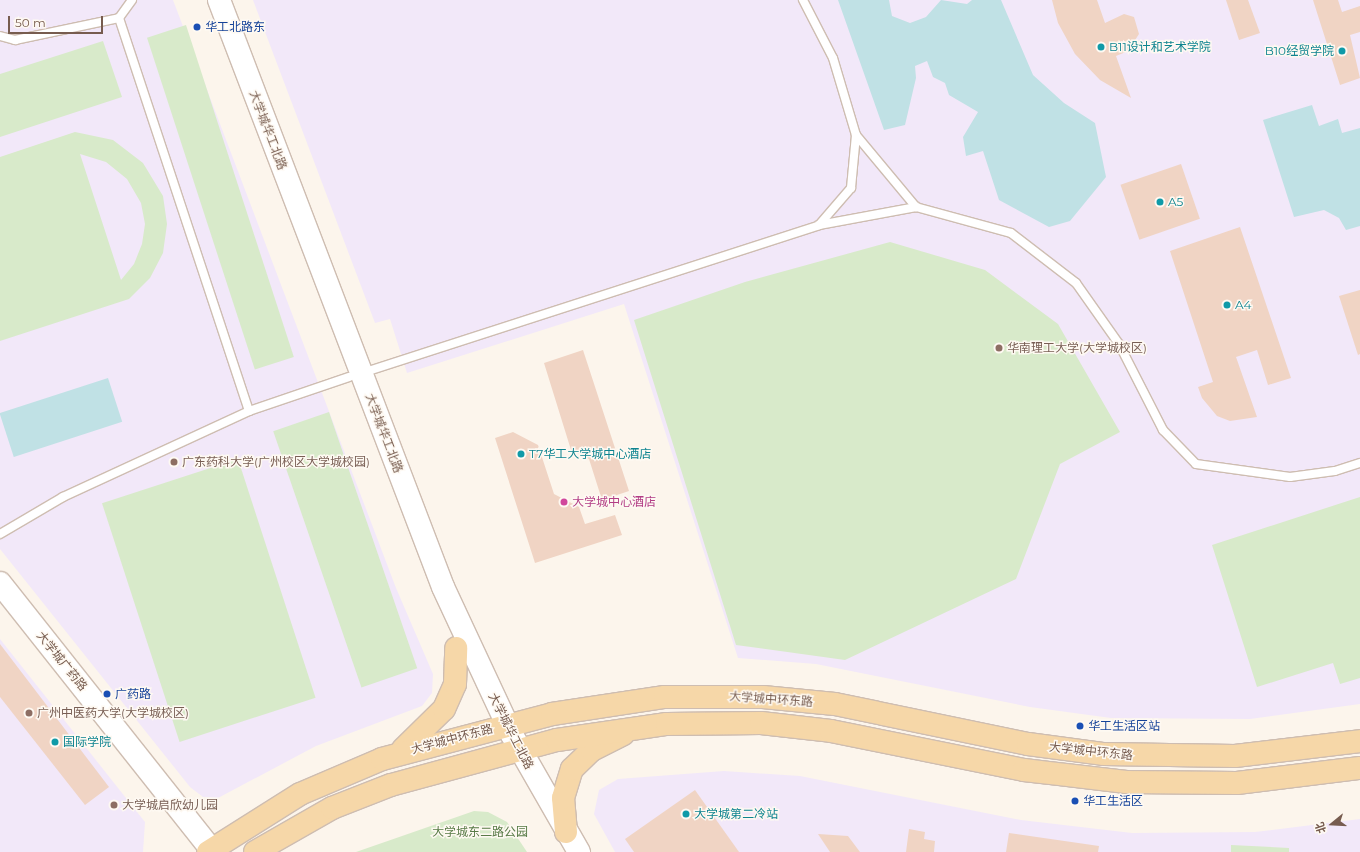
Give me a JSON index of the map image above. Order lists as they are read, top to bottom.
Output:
{
  "streets": {
    "main road": ["大学城华工北路", "大学城广药路", "大学城中环东路"]
  },
  "crossings": [
    ["大学城华工北路", "大学城中环东路"],
    ["大学城广药路", "大学城中环东路"]
  ],
  "parks": ["大学城东二路公园"],
  "places": [
    "华工北路东",
    "B11设计和艺术学院",
    "B10经贸学院",
    "A5",
    "A4",
    "华南理工大学(大学城校区)",
    "T7华工大学城中心酒店",
    "广东药科大学(广州校区大学城校园)",
    "大学城中心酒店",
    "广药路",
    "广州中医药大学(大学城校区)",
    "华工生活区站",
    "国际学院",
    "华工生活区",
    "大学城启欣幼儿园",
    "大学城第二冷站"
  ],
  "scale_bar": "50 m",
  "north": "left"
}
